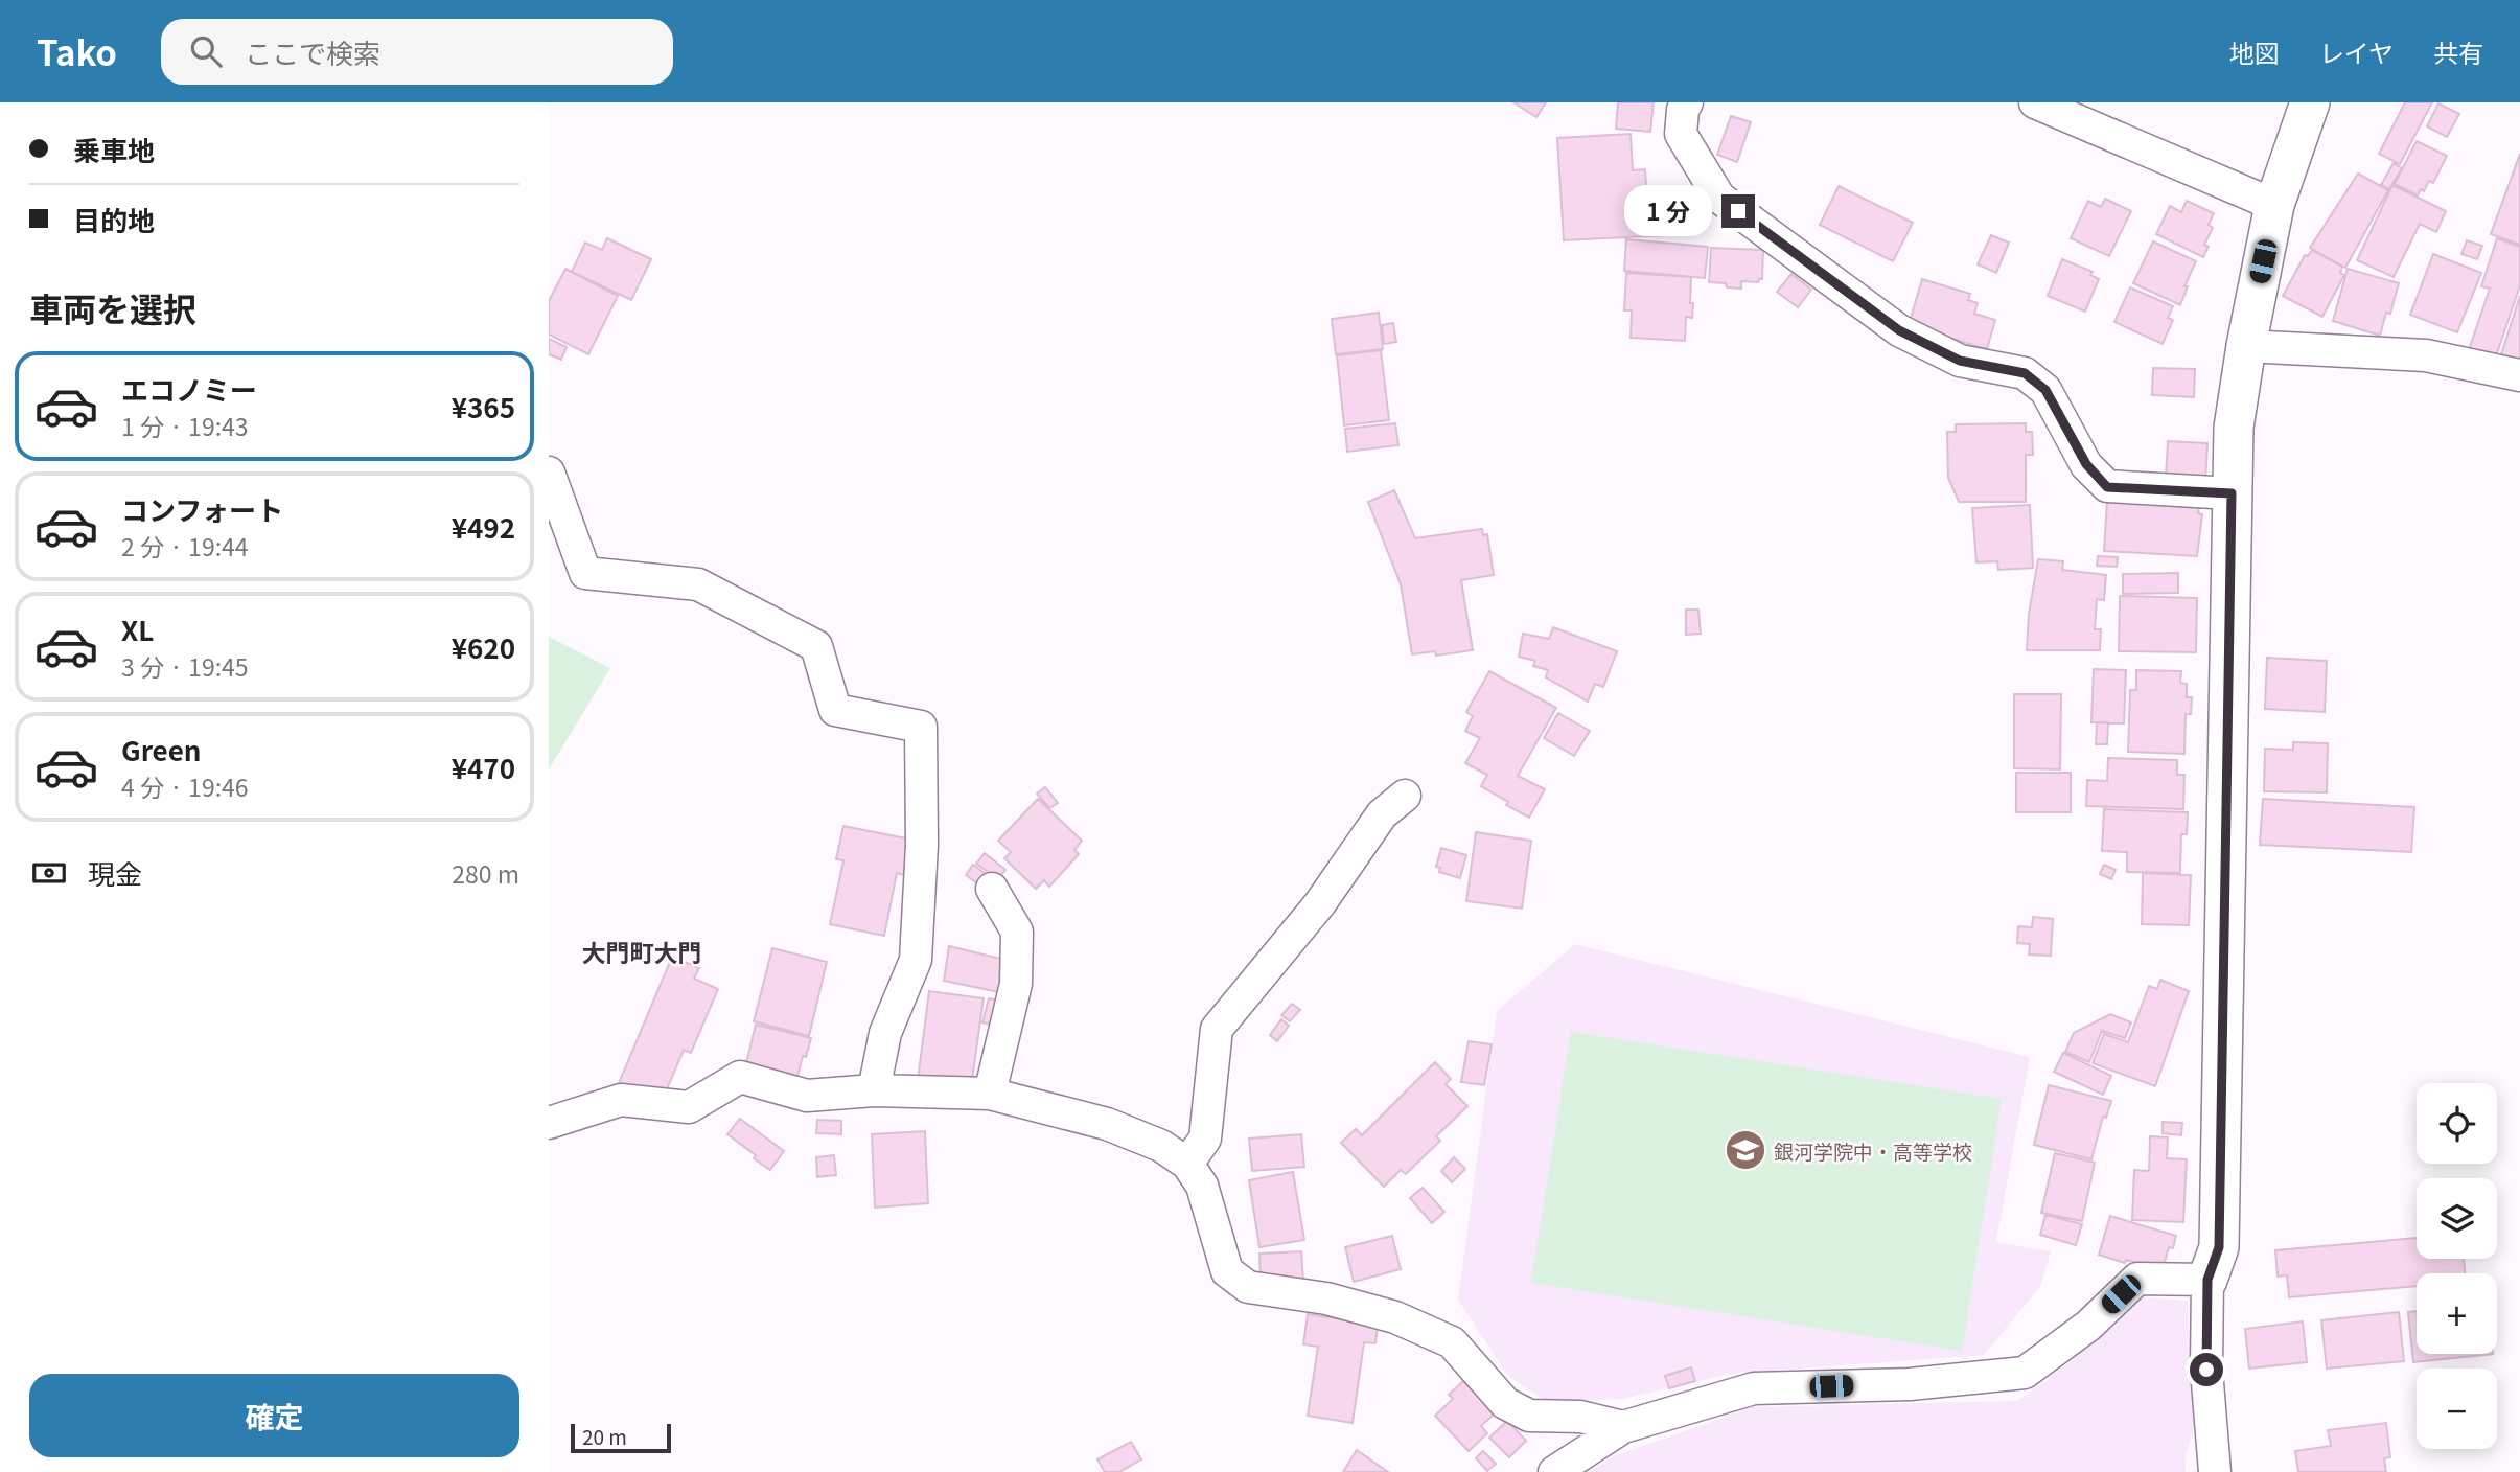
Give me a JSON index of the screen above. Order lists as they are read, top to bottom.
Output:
{
  "districts": ["大門町大門"],
  "places": {
    "school or university": ["銀河学院中・高等学校"]
  },
  "scale_bar": "20 m",
  "page": {
    "header": "Tako",
    "search": "ここで検索",
    "nav": ["地図", "レイヤ", "共有"],
    "banner": ["乗車地", "目的地"],
    "bubble": "1 分",
    "heading": "車両を選択",
    "list": [
      {
        "name": "エコノミー",
        "note": "1 分 · 19:43",
        "value": "¥365"
      },
      {
        "name": "コンフォート",
        "note": "2 分 · 19:44",
        "value": "¥492"
      },
      {
        "name": "XL",
        "note": "3 分 · 19:45",
        "value": "¥620"
      },
      {
        "name": "Green",
        "note": "4 分 · 19:46",
        "value": "¥470"
      }
    ],
    "pay": ["現金", "280 m"],
    "map_buttons": ["+", "−"],
    "buttons": "確定",
    "scale": "20 m"
  }
}
